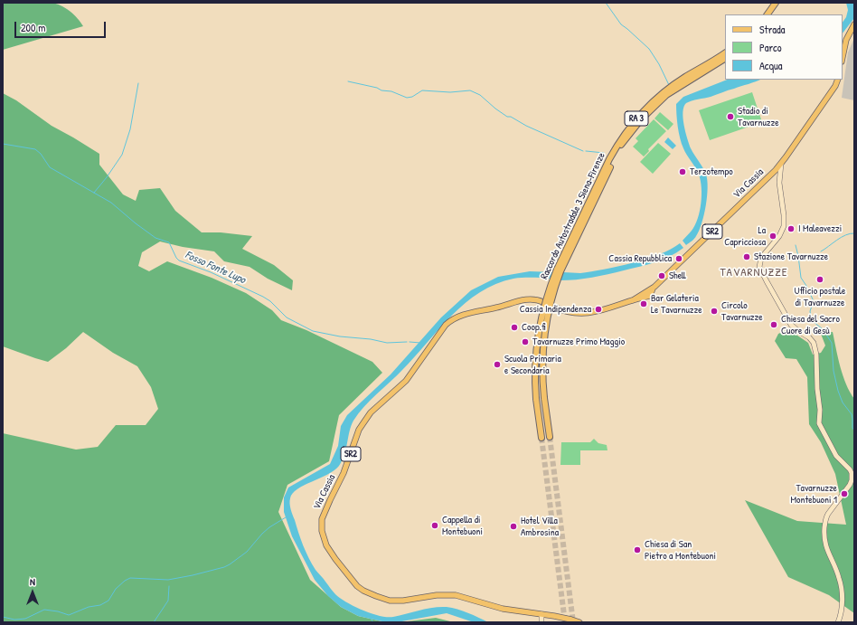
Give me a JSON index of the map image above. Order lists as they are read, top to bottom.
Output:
{
  "streets": {
    "highway": ["RA 3", "Raccordo Autostradale 3 Siena-Firenze"],
    "main road": ["Via Cassia", "SR2"]
  },
  "districts": ["TAVARNUZZE"],
  "water": ["Fosso Fonte Lupo"],
  "places": [
    "Stadio di Tavarnuzze",
    "Terzotempo",
    "I Maleavezzi",
    "La Capricciosa",
    "Stazione Tavarnuzze",
    "Cassia Repubblica",
    "Shell",
    "Ufficio postale di Tavarnuzze",
    "Bar Gelateria Le Tavarnuzze",
    "Cassia Indipendenza",
    "Circolo Tavarnuzze",
    "Chiesa del Sacro Cuore di Gesù",
    "Coop.fi",
    "Tavarnuzze Primo Maggio",
    "Scuola Primaria e Secondaria",
    "Tavarnuzze Montebuoni 1",
    "Cappella di Montebuoni",
    "Hotel Villa Ambrosina",
    "Chiesa di San Pietro a Montebuoni"
  ],
  "legend": ["Strada", "Parco", "Acqua"],
  "scale_bar": "200 m",
  "north": "top"
}
